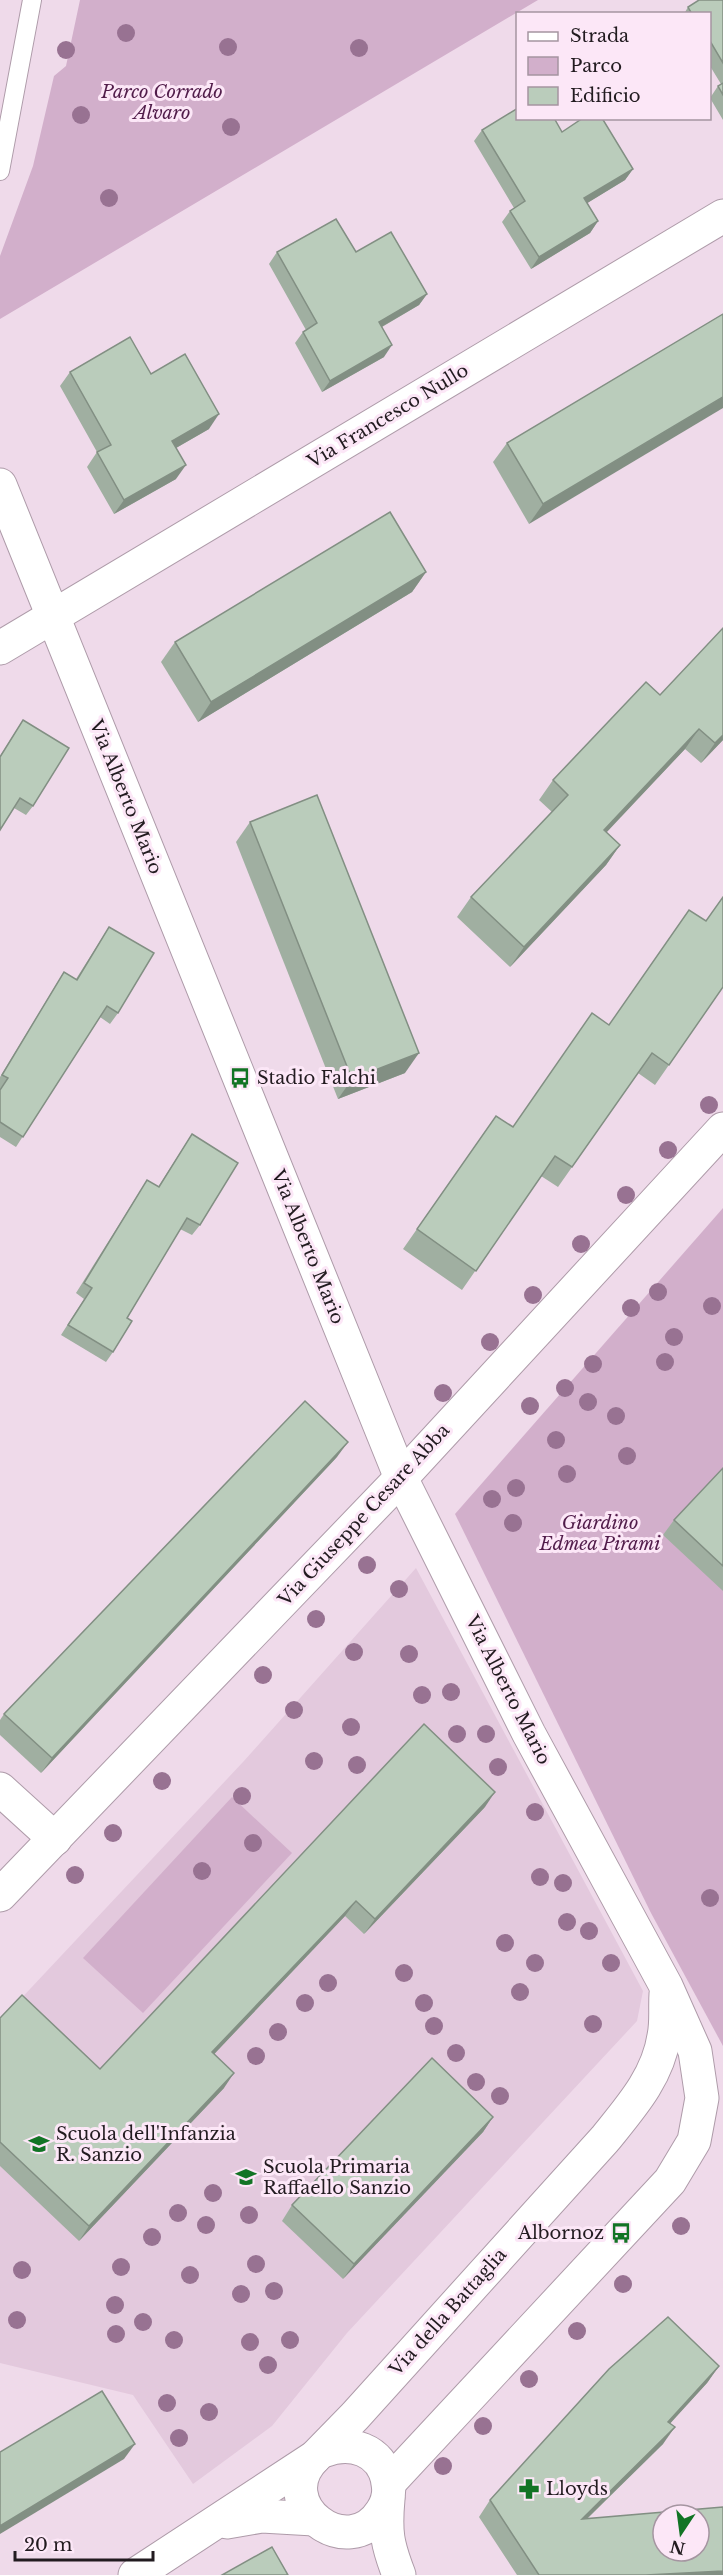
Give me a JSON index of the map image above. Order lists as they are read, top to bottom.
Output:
{
  "streets": {
    "street": [
      "Via Francesco Nullo",
      "Via Alberto Mario",
      "Via Giuseppe Cesare Abba",
      "Via della Battaglia"
    ]
  },
  "crossings": [
    ["Via Francesco Nullo", "Via Alberto Mario"],
    ["Via Alberto Mario", "Via Giuseppe Cesare Abba"],
    ["Via Alberto Mario", "Via della Battaglia"]
  ],
  "parks": ["Parco Corrado Alvaro", "Giardino Edmea Pirami"],
  "places": {
    "bus stop": ["Stadio Falchi", "Albornoz"],
    "school or university": ["Scuola dell'Infanzia R. Sanzio", "Scuola Primaria Raffaello Sanzio"],
    "pharmacy": ["Lloyds"]
  },
  "legend": ["Strada", "Parco", "Edificio"],
  "scale_bar": "20 m",
  "north": "bottom"
}
